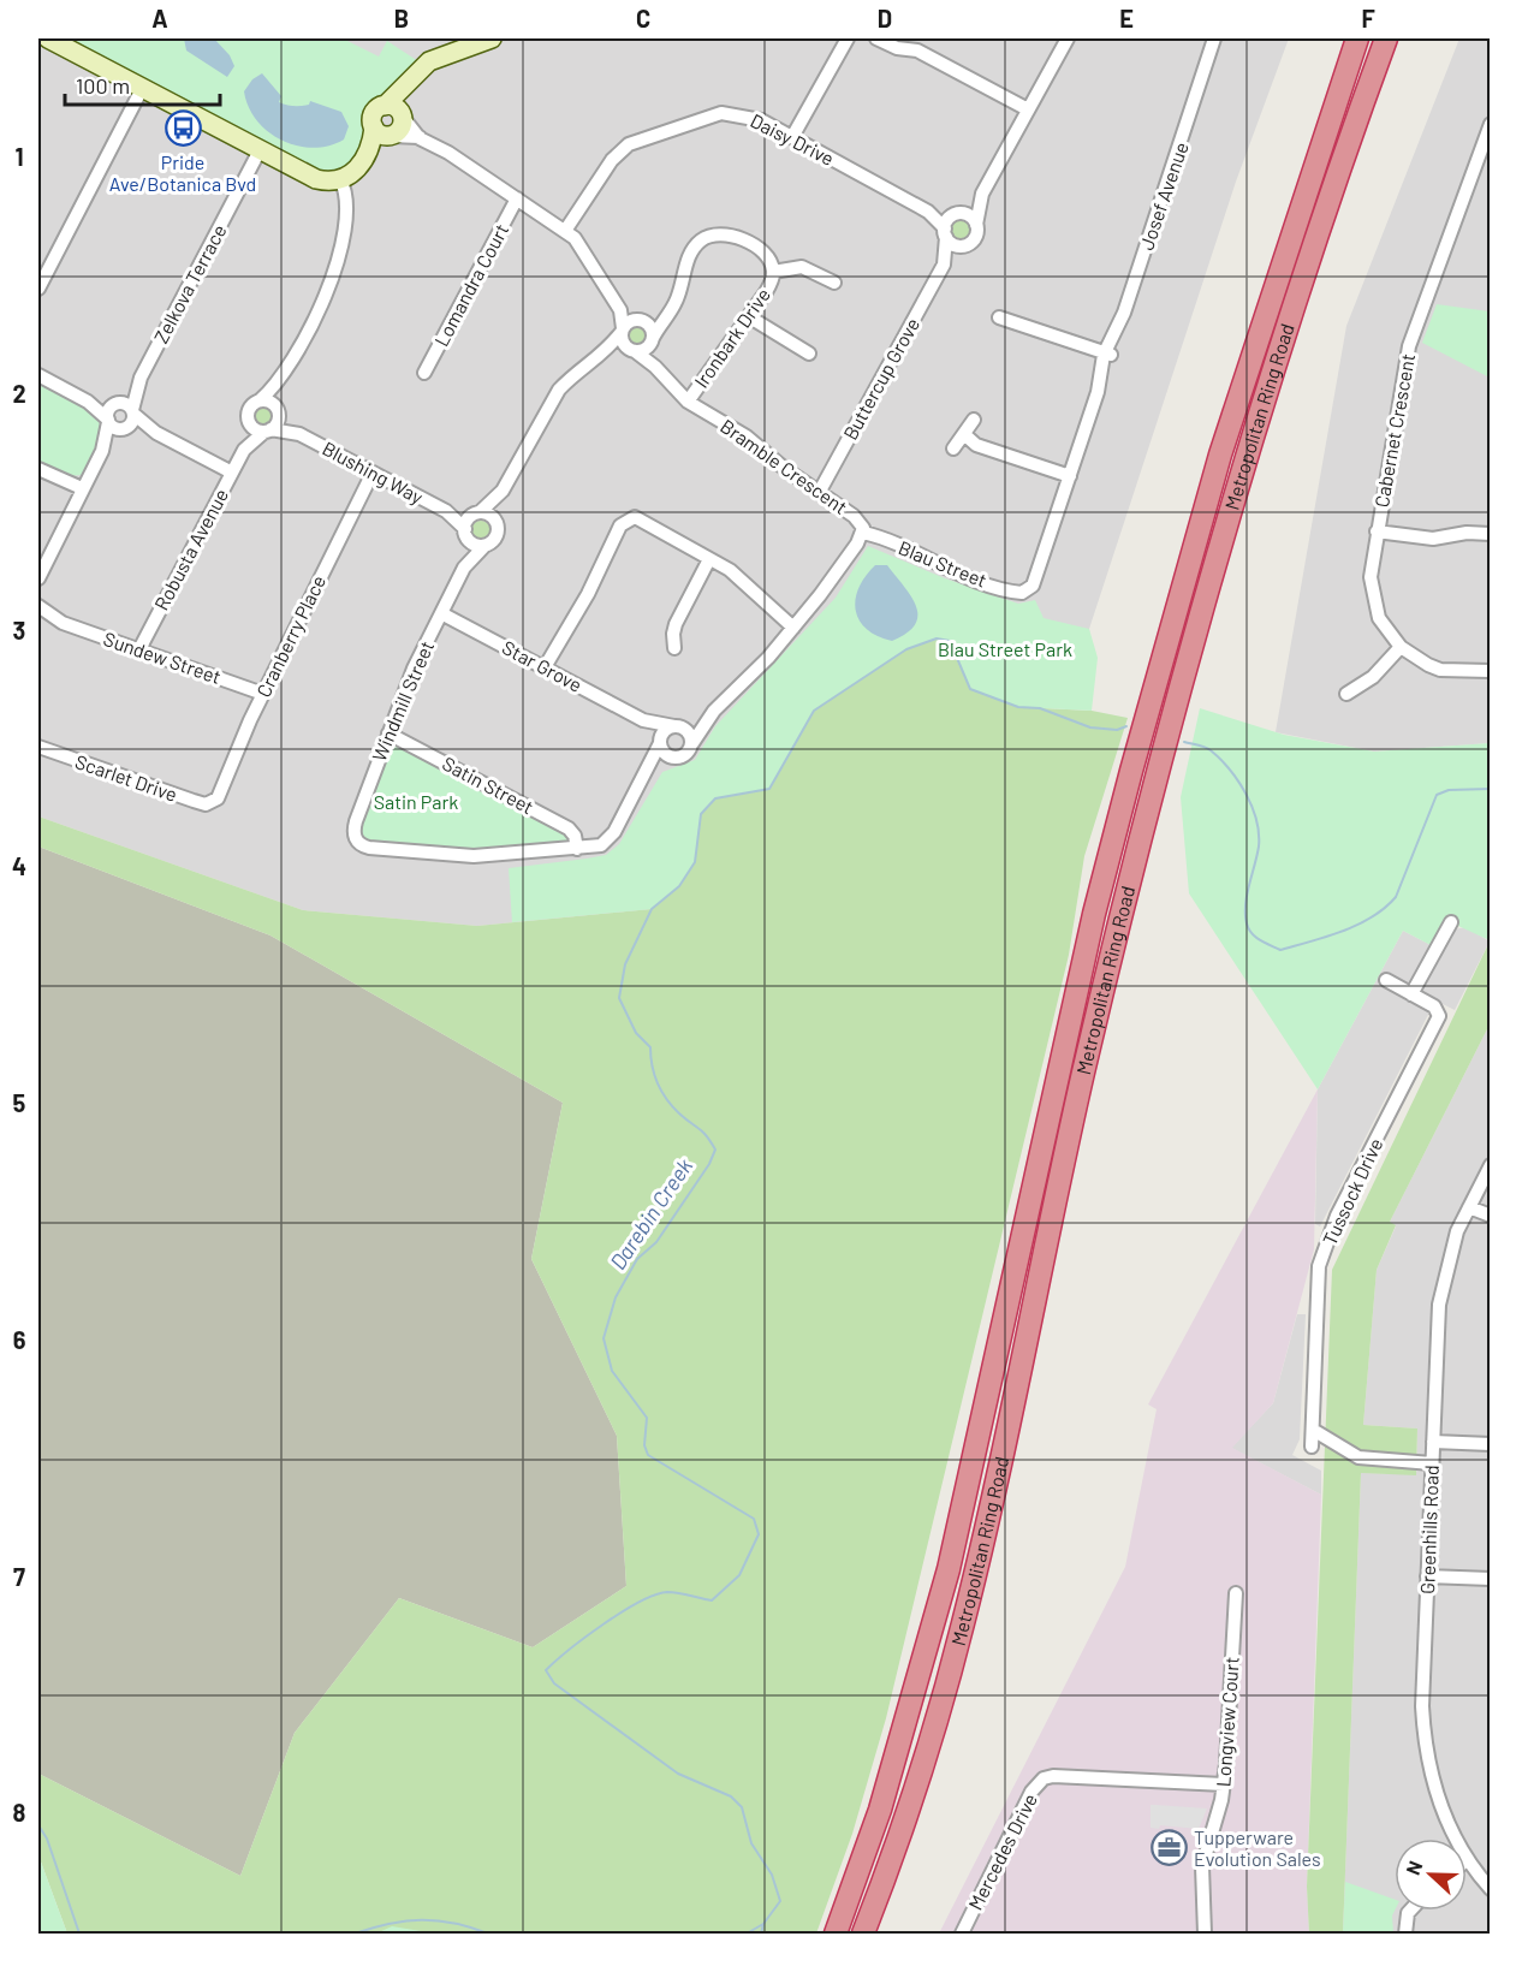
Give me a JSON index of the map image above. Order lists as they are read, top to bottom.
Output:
{
  "streets": {
    "highway": ["Metropolitan Ring Road"],
    "street": [
      "Daisy Drive",
      "Josef Avenue",
      "Zelkova Terrace",
      "Lomandra Court",
      "Ironbark Drive",
      "Buttercup Grove",
      "Cabernet Crescent",
      "Bramble Crescent",
      "Blushing Way",
      "Robusta Avenue",
      "Blau Street",
      "Cranberry Place",
      "Sundew Street",
      "Star Grove",
      "Windmill Street",
      "Scarlet Drive",
      "Satin Street",
      "Tussock Drive",
      "Greenhills Road",
      "Longview Court",
      "Mercedes Drive"
    ]
  },
  "crossings": [
    ["Daisy Drive", "Buttercup Grove"],
    ["Josef Avenue", "Blau Street"],
    ["Ironbark Drive", "Bramble Crescent"],
    ["Buttercup Grove", "Bramble Crescent"],
    ["Bramble Crescent", "Blau Street"],
    ["Bramble Crescent", "Star Grove"],
    ["Blushing Way", "Robusta Avenue"],
    ["Blushing Way", "Cranberry Place"],
    ["Blushing Way", "Windmill Street"],
    ["Robusta Avenue", "Sundew Street"],
    ["Cranberry Place", "Sundew Street"],
    ["Cranberry Place", "Scarlet Drive"],
    ["Star Grove", "Windmill Street"],
    ["Windmill Street", "Satin Street"],
    ["Longview Court", "Mercedes Drive"]
  ],
  "water": ["Darebin Creek"],
  "parks": ["Blau Street Park", "Satin Park"],
  "places": {
    "bus stop": ["Pride Ave/Botanica Bvd"],
    "office": ["Tupperware Evolution Sales"]
  },
  "scale_bar": "100 m",
  "north": "left",
  "grid": {
    "columns": [
      "A",
      "B",
      "C",
      "D",
      "E",
      "F"
    ],
    "rows": [
      "1",
      "2",
      "3",
      "4",
      "5",
      "6",
      "7",
      "8"
    ]
  }
}
